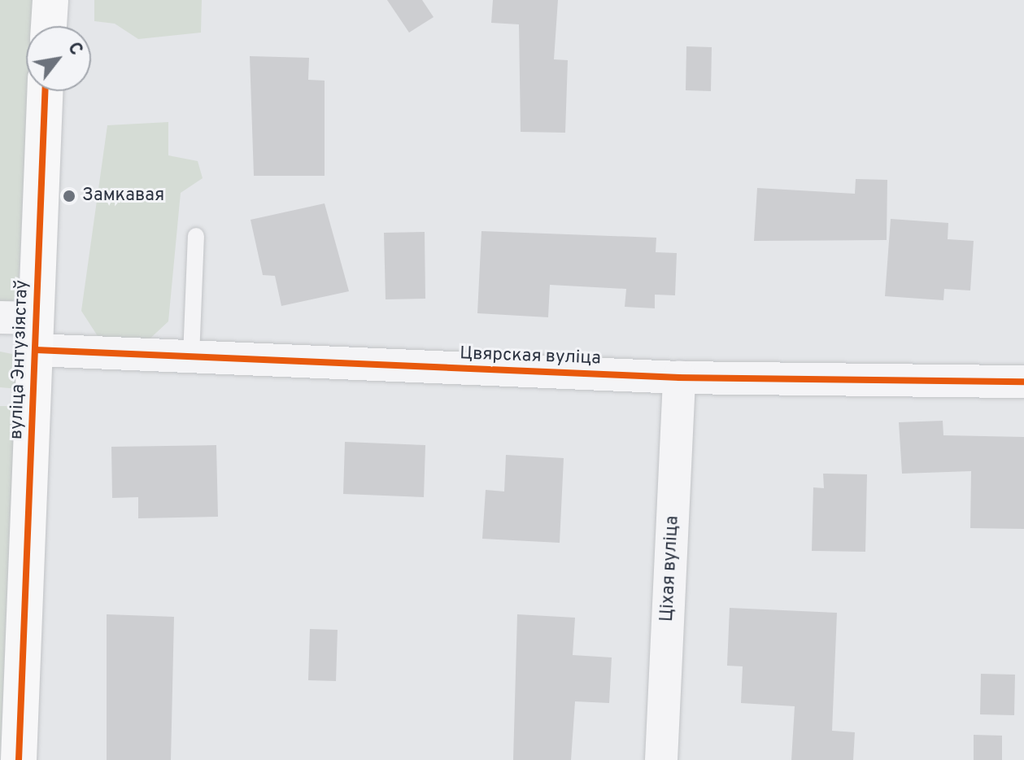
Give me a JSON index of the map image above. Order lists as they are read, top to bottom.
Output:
{
  "streets": {
    "street": ["Цвярская вуліца", "вуліца Энтузіястаў", "Ціхая вуліца"]
  },
  "crossings": [
    ["Цвярская вуліца", "вуліца Энтузіястаў"],
    ["Цвярская вуліца", "Ціхая вуліца"]
  ],
  "places": ["Замкавая"],
  "north": "top right"
}
